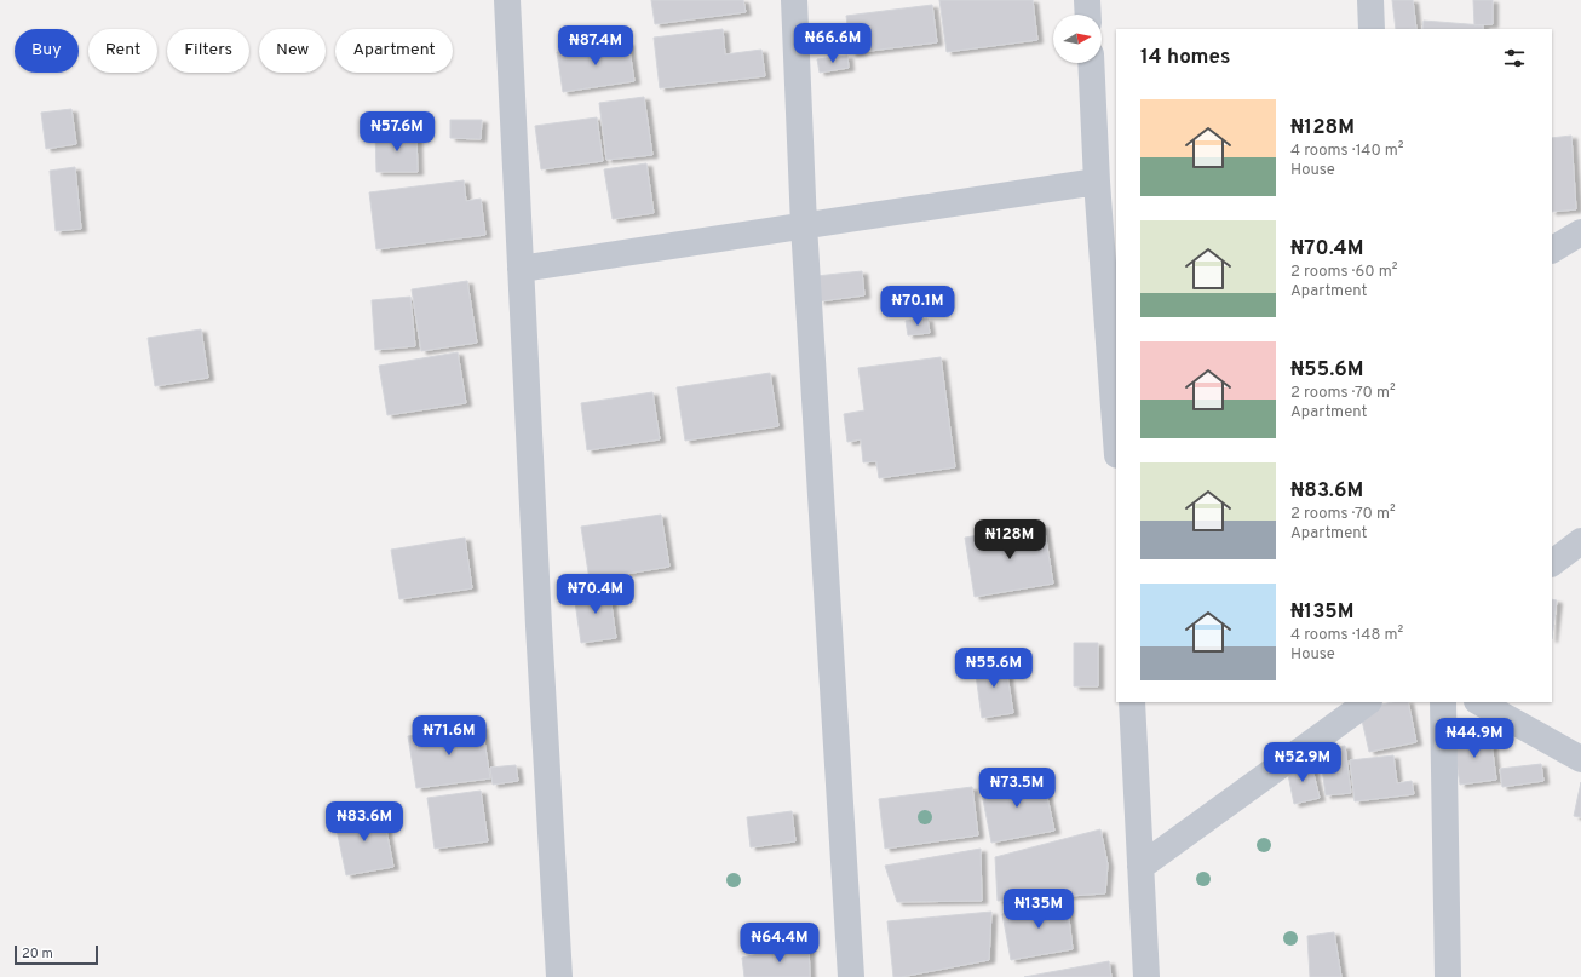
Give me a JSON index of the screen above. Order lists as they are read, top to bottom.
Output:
{
  "scale_bar": "20 m",
  "north": "right",
  "page": {
    "price": [
      "₦66.6M",
      "₦87.4M",
      "₦57.6M",
      "₦70.1M",
      "₦128M",
      "₦70.4M",
      "₦55.6M",
      "₦71.6M",
      "₦44.9M",
      "₦52.9M",
      "₦73.5M",
      "₦83.6M",
      "₦135M",
      "₦64.4M"
    ],
    "chip": [
      "Buy",
      "Rent",
      "Filters",
      "New",
      "Apartment"
    ],
    "heading": "14 homes",
    "list": [
      {
        "name": "₦128M",
        "note": "4 rooms · 140 m² · House"
      },
      {
        "name": "₦70.4M",
        "note": "2 rooms · 60 m² · Apartment"
      },
      {
        "name": "₦55.6M",
        "note": "2 rooms · 70 m² · Apartment"
      },
      {
        "name": "₦83.6M",
        "note": "2 rooms · 70 m² · Apartment"
      },
      {
        "name": "₦135M",
        "note": "4 rooms · 148 m² · House"
      }
    ],
    "scale": "20 m"
  }
}
